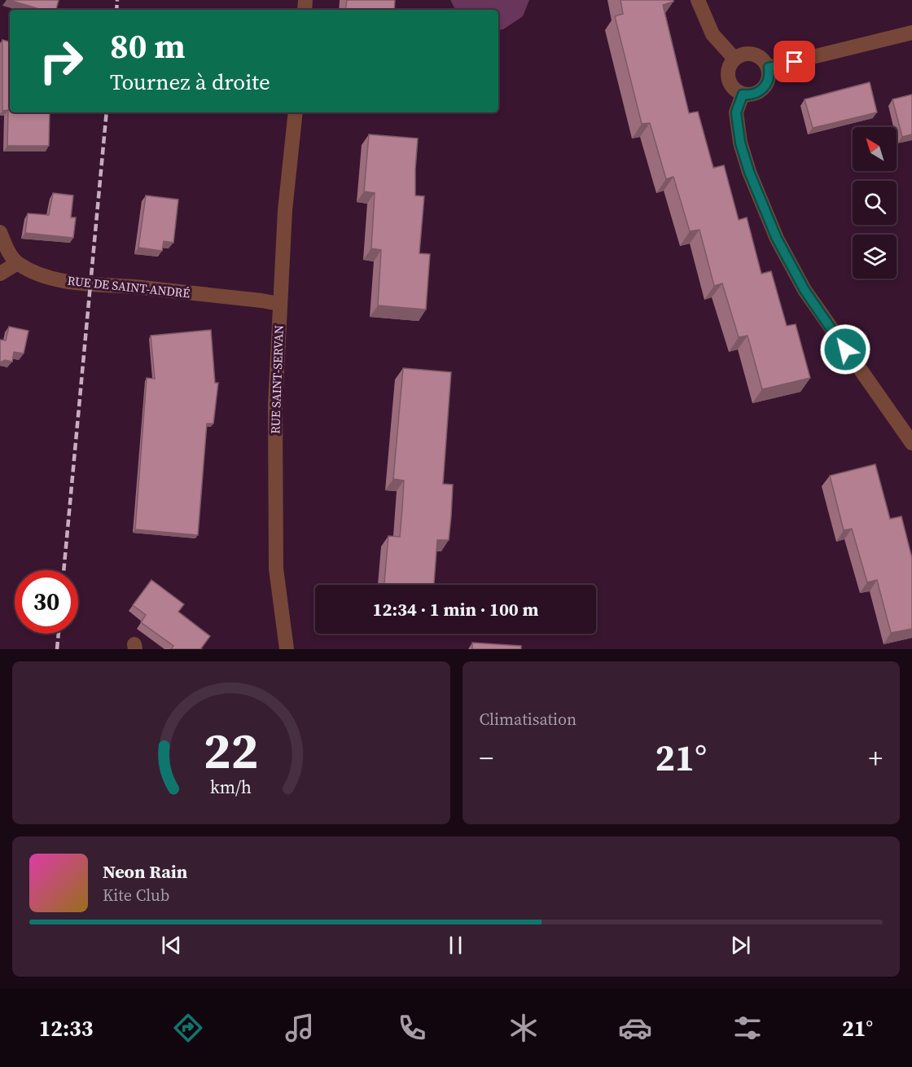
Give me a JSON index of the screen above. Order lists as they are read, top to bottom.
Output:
{
  "streets": {
    "street": ["RUE DE SAINT-ANDRÉ", "RUE SAINT-SERVAN"]
  },
  "crossings": [
    ["RUE DE SAINT-ANDRÉ", "RUE SAINT-SERVAN"]
  ],
  "north": "top left",
  "page": {
    "turn": ["80 m", "Tournez à droite"],
    "limit": "30",
    "trip": "12:34 · 1 min · 100 m",
    "tile": "Climatisation",
    "heat": ["−", "21°", "+"],
    "song": ["Neon Rain", "Kite Club"],
    "tabs": ["12:33", "21°"],
    "gauge": ["22", "km/h"]
  }
}
